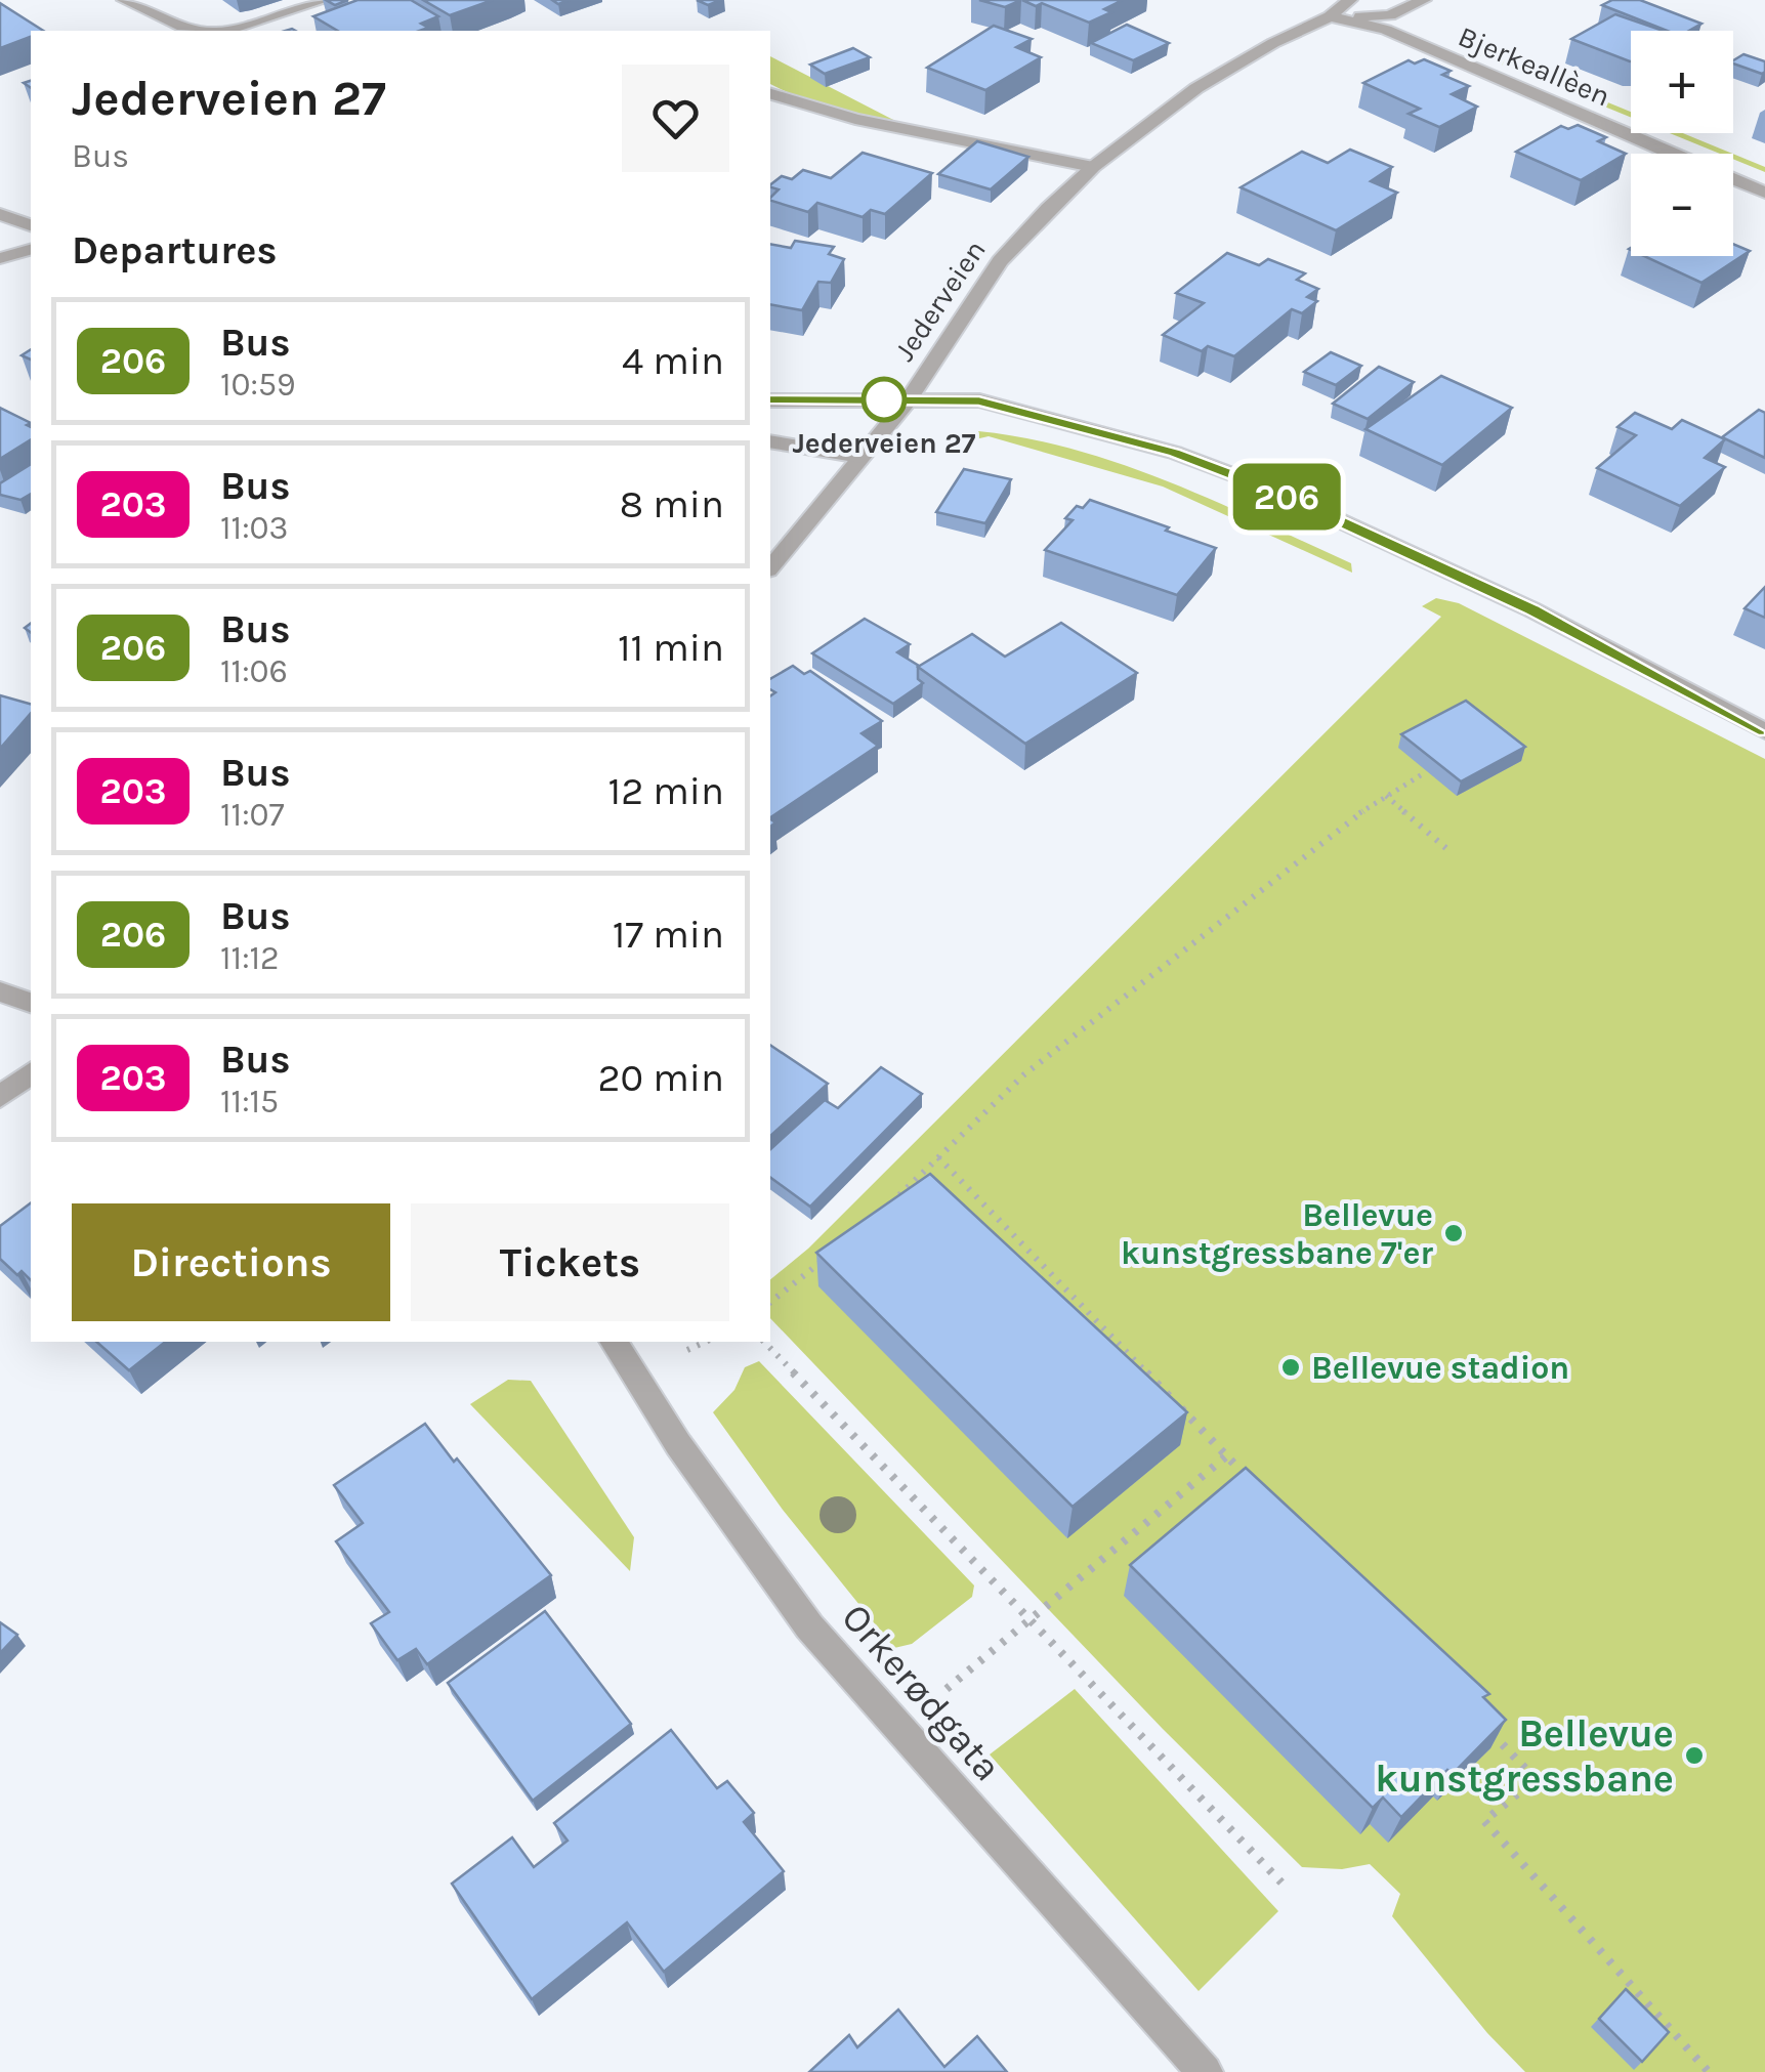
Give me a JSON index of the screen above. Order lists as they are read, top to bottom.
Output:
{
  "streets": {
    "street": ["Bjerkeallèen", "Jederveien", "Orkerødgata"]
  },
  "crossings": [
    ["Bjerkeallèen", "Jederveien"]
  ],
  "places": [
    "Jederveien 27",
    "Bellevue kunstgressbane 7'er",
    "Bellevue stadion",
    "Bellevue kunstgressbane"
  ],
  "lines": ["bus line 206"],
  "page": {
    "on_map": "206",
    "map_buttons": ["+", "−"],
    "heading": [
      ["Jederveien 27", "Bus"],
      "Departures"
    ],
    "list": [
      {
        "mark": "206",
        "name": "Bus",
        "note": "10:59",
        "value": "4 min"
      },
      {
        "mark": "203",
        "name": "Bus",
        "note": "11:03",
        "value": "8 min"
      },
      {
        "mark": "206",
        "name": "Bus",
        "note": "11:06",
        "value": "11 min"
      },
      {
        "mark": "203",
        "name": "Bus",
        "note": "11:07",
        "value": "12 min"
      },
      {
        "mark": "206",
        "name": "Bus",
        "note": "11:12",
        "value": "17 min"
      },
      {
        "mark": "203",
        "name": "Bus",
        "note": "11:15",
        "value": "20 min"
      }
    ],
    "buttons": ["Directions", "Tickets"]
  }
}
